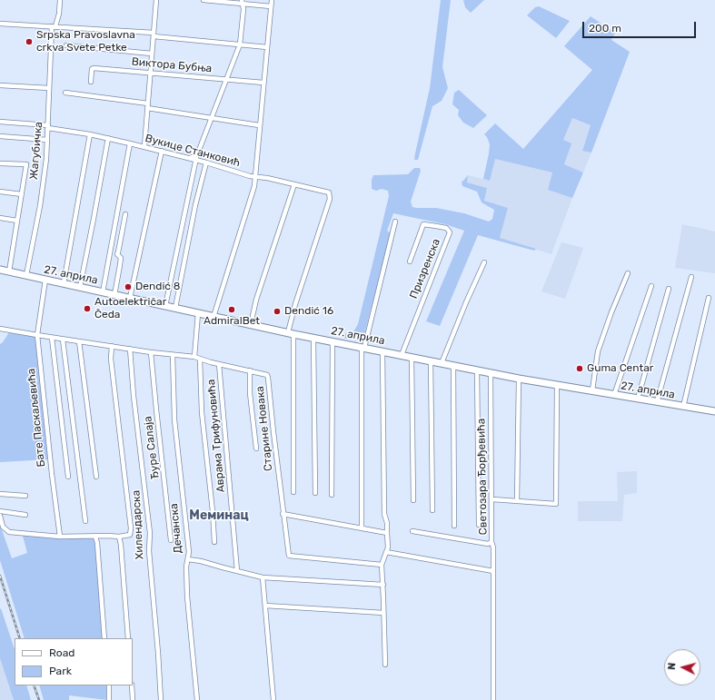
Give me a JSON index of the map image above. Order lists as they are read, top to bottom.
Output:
{
  "streets": {
    "main road": ["27. априла"],
    "street": [
      "Виктора Бубња",
      "Жагубичка",
      "Вукице Станковић",
      "Призренска",
      "Бате Паскаљевића",
      "Старине Новака",
      "Аврама Трифуновића",
      "Ђуре Салаја",
      "Светозара Ђорђевића",
      "Хилендарска",
      "Дечанска"
    ]
  },
  "crossings": [
    ["Жагубичка", "Вукице Станковић"],
    ["Жагубичка", "27. априла"],
    ["Вукице Станковић", "27. априла"],
    ["Призренска", "27. априла"],
    ["27. априла", "Бате Паскаљевића"],
    ["27. априла", "Светозара Ђорђевића"],
    ["Бате Паскаљевића", "Старине Новака"],
    ["Старине Новака", "Аврама Трифуновића"],
    ["Старине Новака", "Ђуре Салаја"],
    ["Старине Новака", "Хилендарска"],
    ["Старине Новака", "Дечанска"]
  ],
  "districts": ["Меминац"],
  "places": [
    "Srpska Pravoslavna crkva Svete Petke",
    "Dendić 8",
    "Autoelektričar Čeda",
    "AdmiralBet",
    "Dendić 16",
    "Guma Centar"
  ],
  "legend": ["Road", "Park"],
  "scale_bar": "200 m",
  "north": "left"
}
